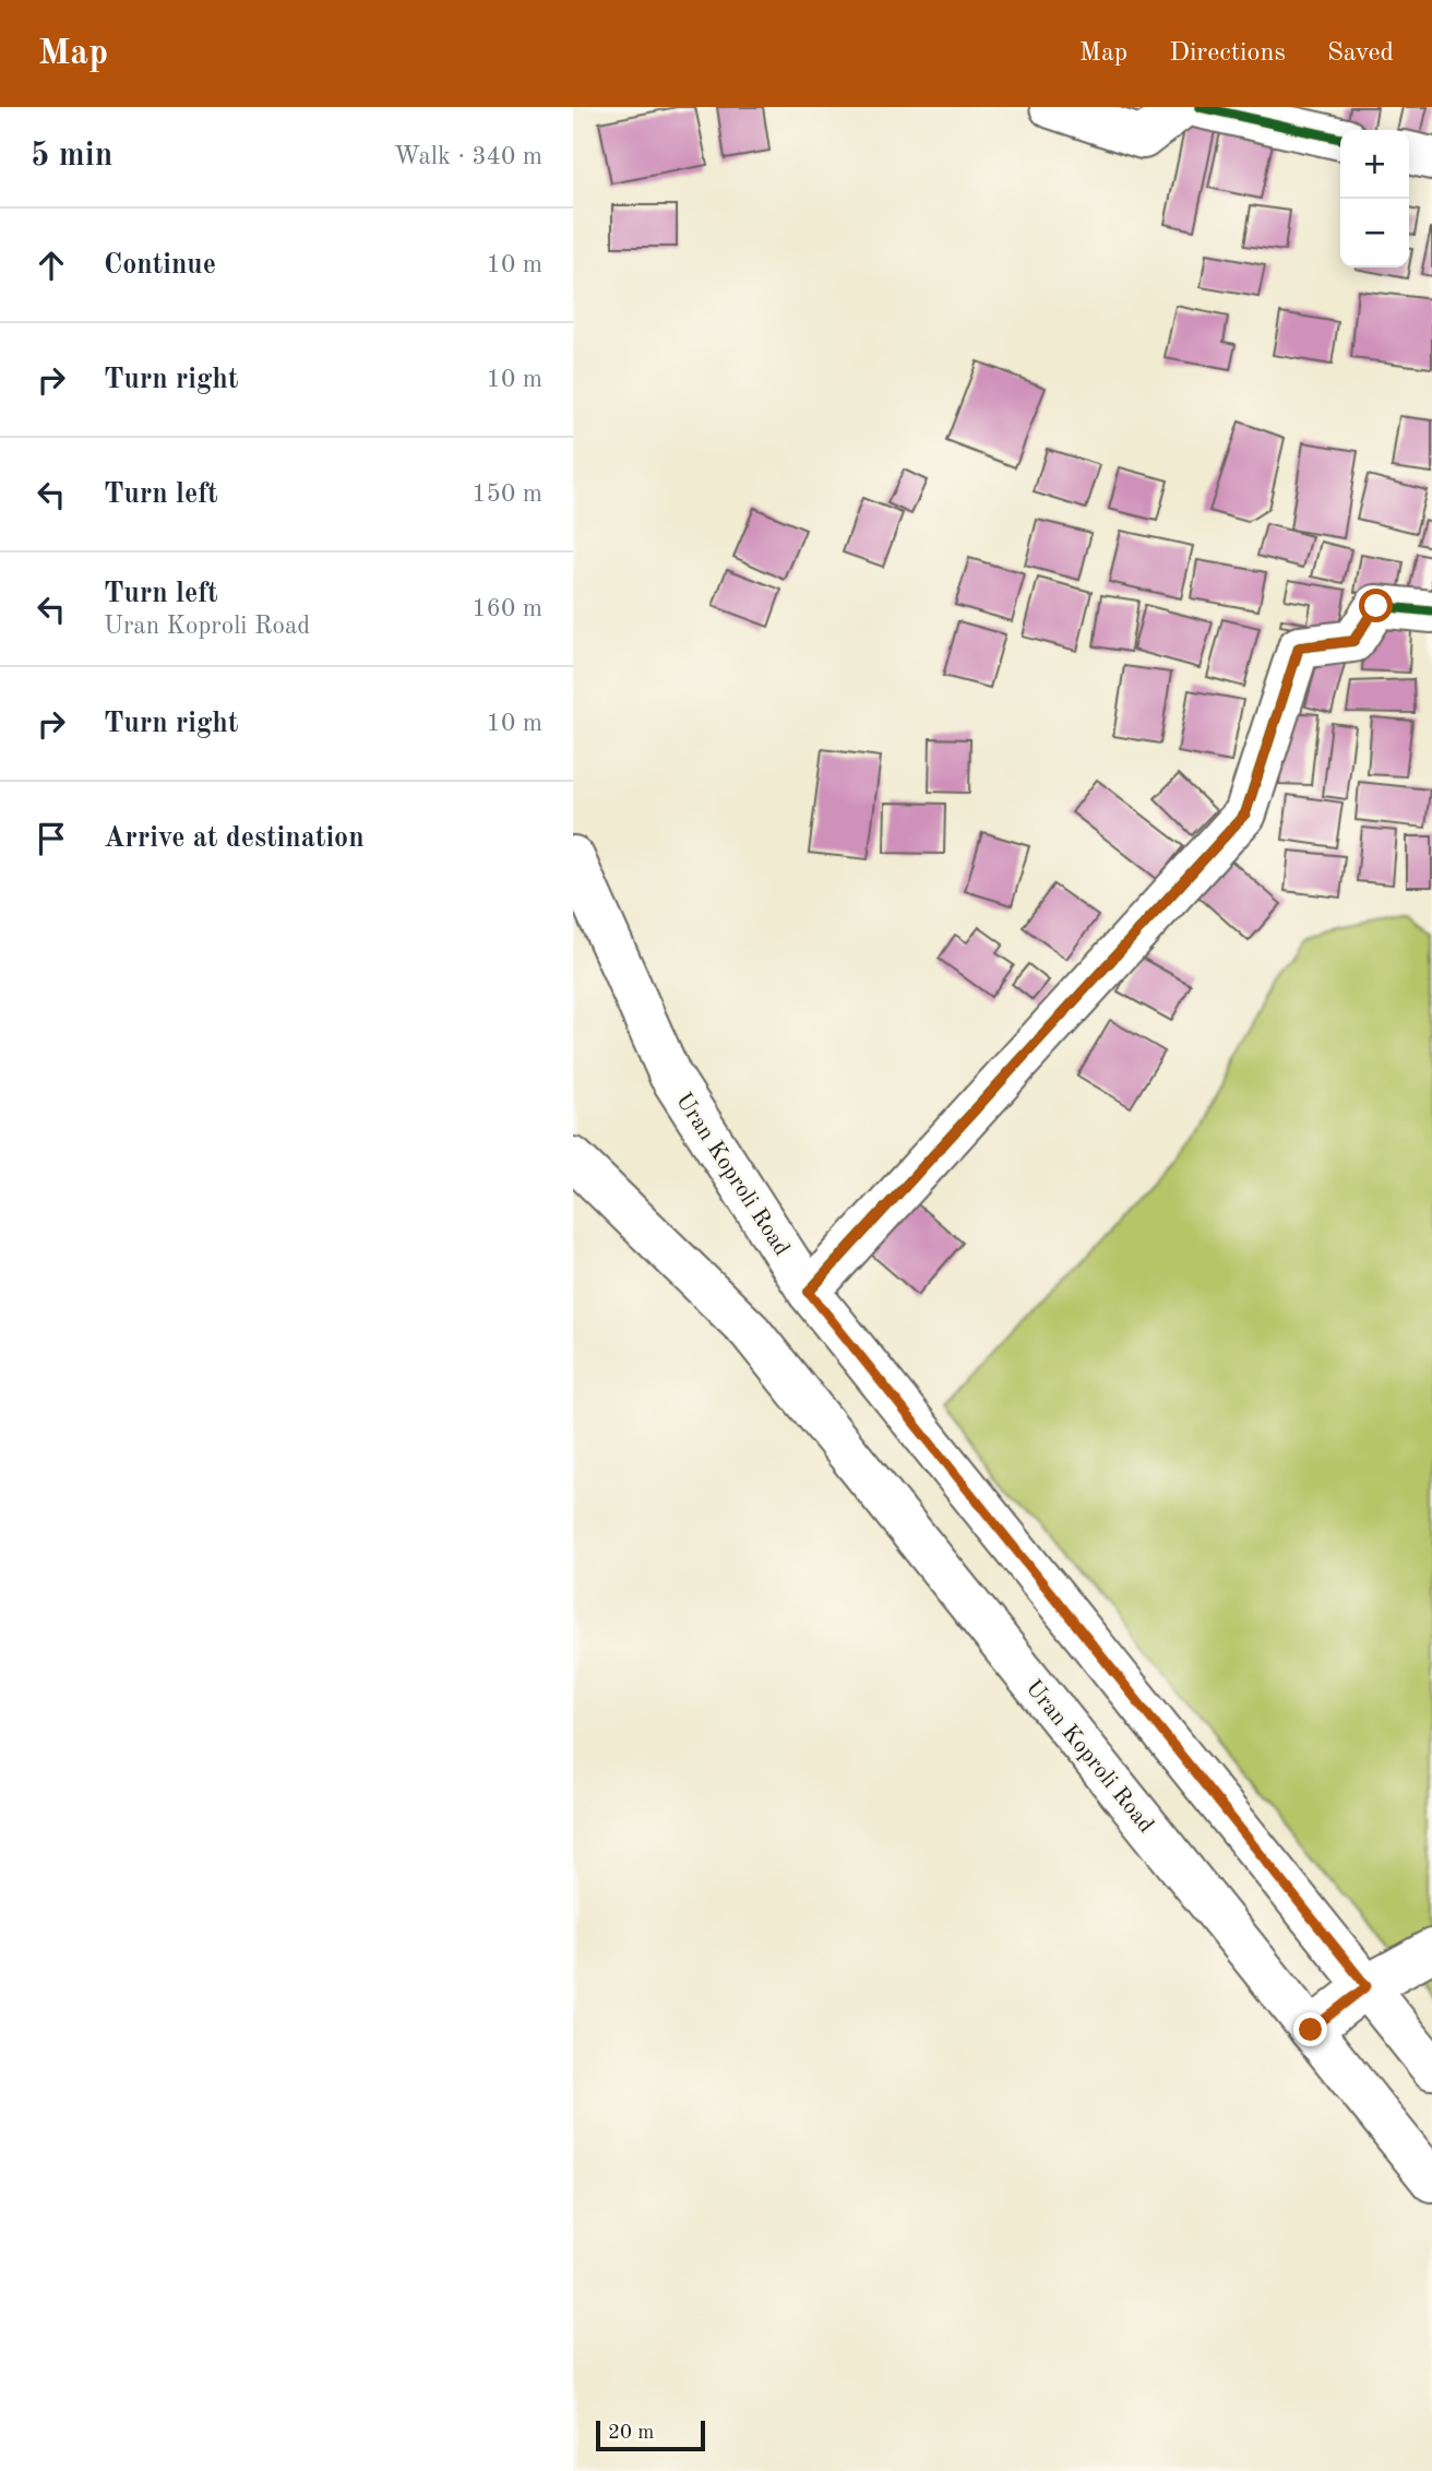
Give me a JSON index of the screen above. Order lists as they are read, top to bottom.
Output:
{
  "streets": {
    "main road": ["Uran Koproli Road"]
  },
  "scale_bar": "20 m",
  "page": {
    "header": "Map",
    "nav": ["Map", "Directions", "Saved"],
    "heading": ["5 min", "Walk · 340 m"],
    "map_buttons": ["+", "−"],
    "list": [
      ["Continue", "10 m"],
      ["Turn right", "10 m"],
      ["Turn left", "150 m"],
      ["Turn left", "Uran Koproli Road", "160 m"],
      ["Turn right", "10 m"],
      "Arrive at destination"
    ],
    "scale": "20 m"
  }
}
